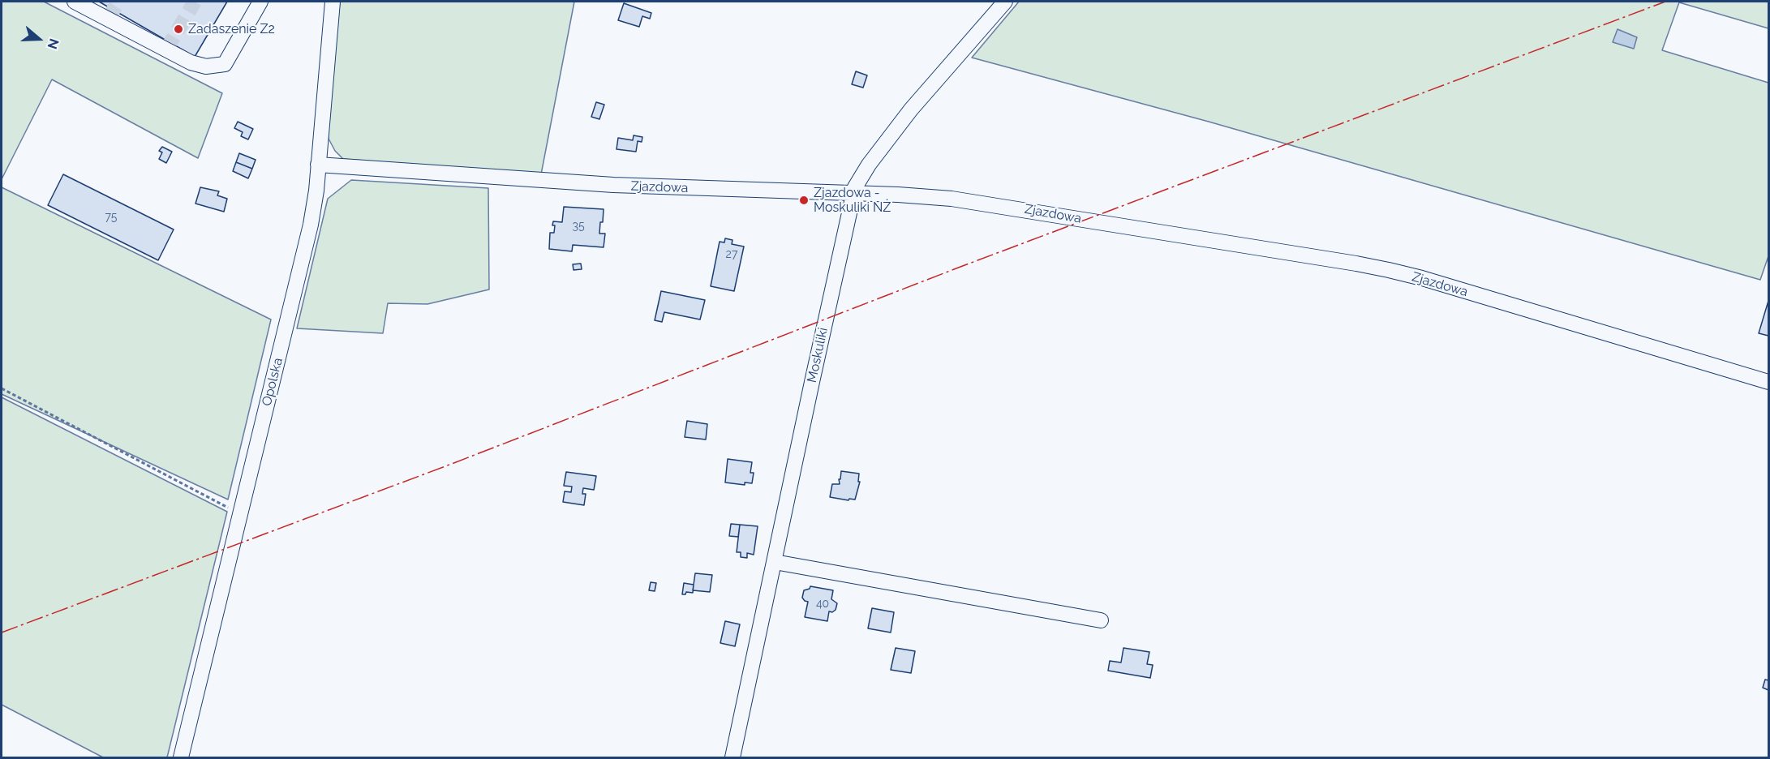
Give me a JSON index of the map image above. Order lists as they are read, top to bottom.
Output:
{
  "streets": {
    "street": ["Zjazdowa", "Moskuliki", "Opolska"]
  },
  "crossings": [
    ["Zjazdowa", "Moskuliki"],
    ["Zjazdowa", "Opolska"]
  ],
  "places": ["Zadaszenie Z2", "Zjazdowa - Moskuliki NŻ"],
  "house_numbers": [
    "75",
    "35",
    "27",
    "40"
  ],
  "north": "right"
}
